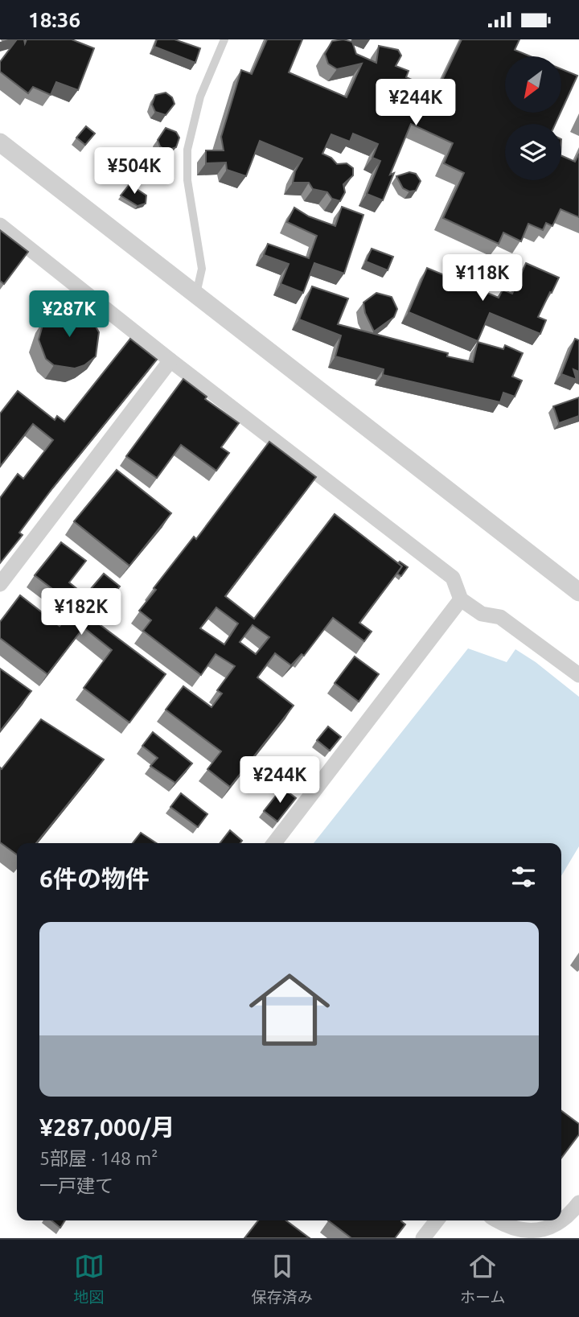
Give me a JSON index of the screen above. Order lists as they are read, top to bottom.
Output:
{
  "north": "bottom left",
  "page": {
    "status": "18:36",
    "price": [
      "¥244K",
      "¥504K",
      "¥118K",
      "¥287K",
      "¥182K",
      "¥244K"
    ],
    "heading": "6件の物件",
    "list": [
      {
        "name": "¥287,000/月",
        "note": "5部屋 · 148 m² · 一戸建て"
      }
    ],
    "tabs": ["地図", "保存済み", "ホーム"]
  }
}
